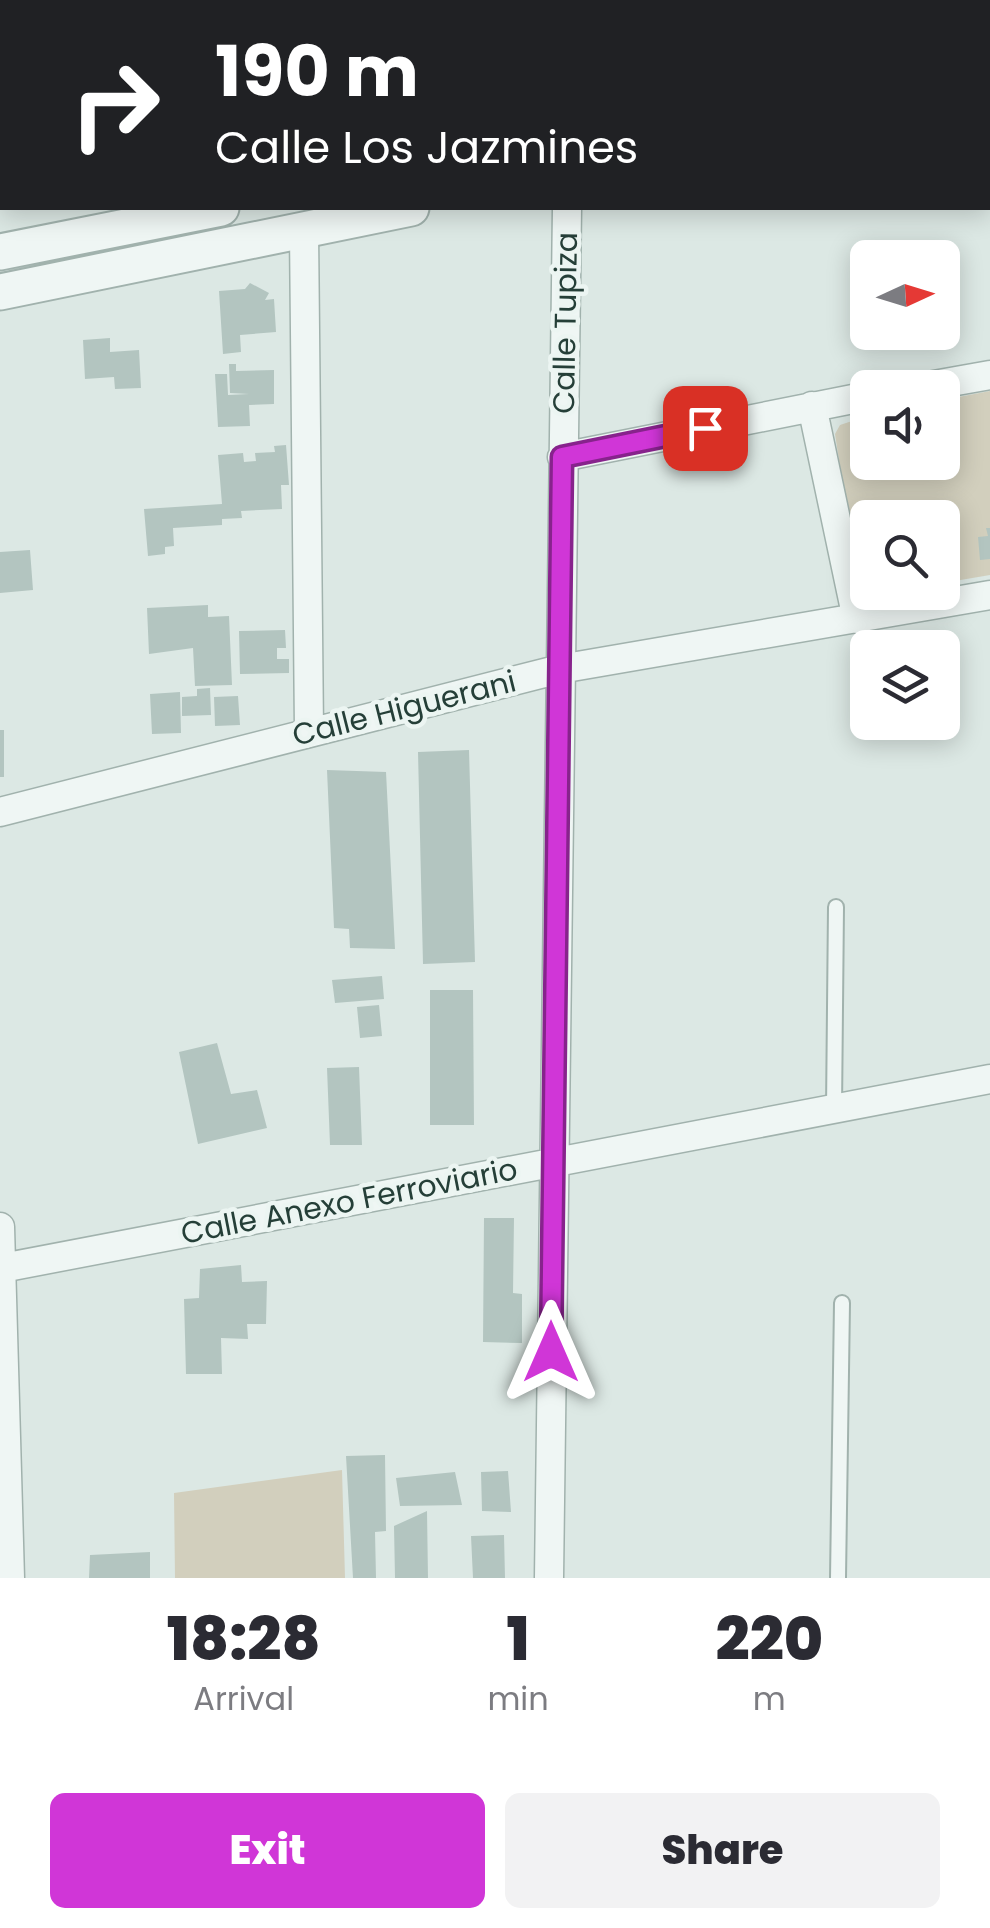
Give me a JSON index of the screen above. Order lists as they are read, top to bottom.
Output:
{
  "streets": {
    "street": ["Calle Tupiza", "Calle Higuerani", "Calle Anexo Ferroviario"]
  },
  "crossings": [
    ["Calle Tupiza", "Calle Higuerani"],
    ["Calle Tupiza", "Calle Anexo Ferroviario"]
  ],
  "north": "right",
  "page": {
    "turn": ["190 m", "Calle Los Jazmines"],
    "eta": [
      "18:28",
      "Arrival",
      "1",
      "min",
      "220",
      "m"
    ],
    "buttons": ["Exit", "Share"]
  }
}
